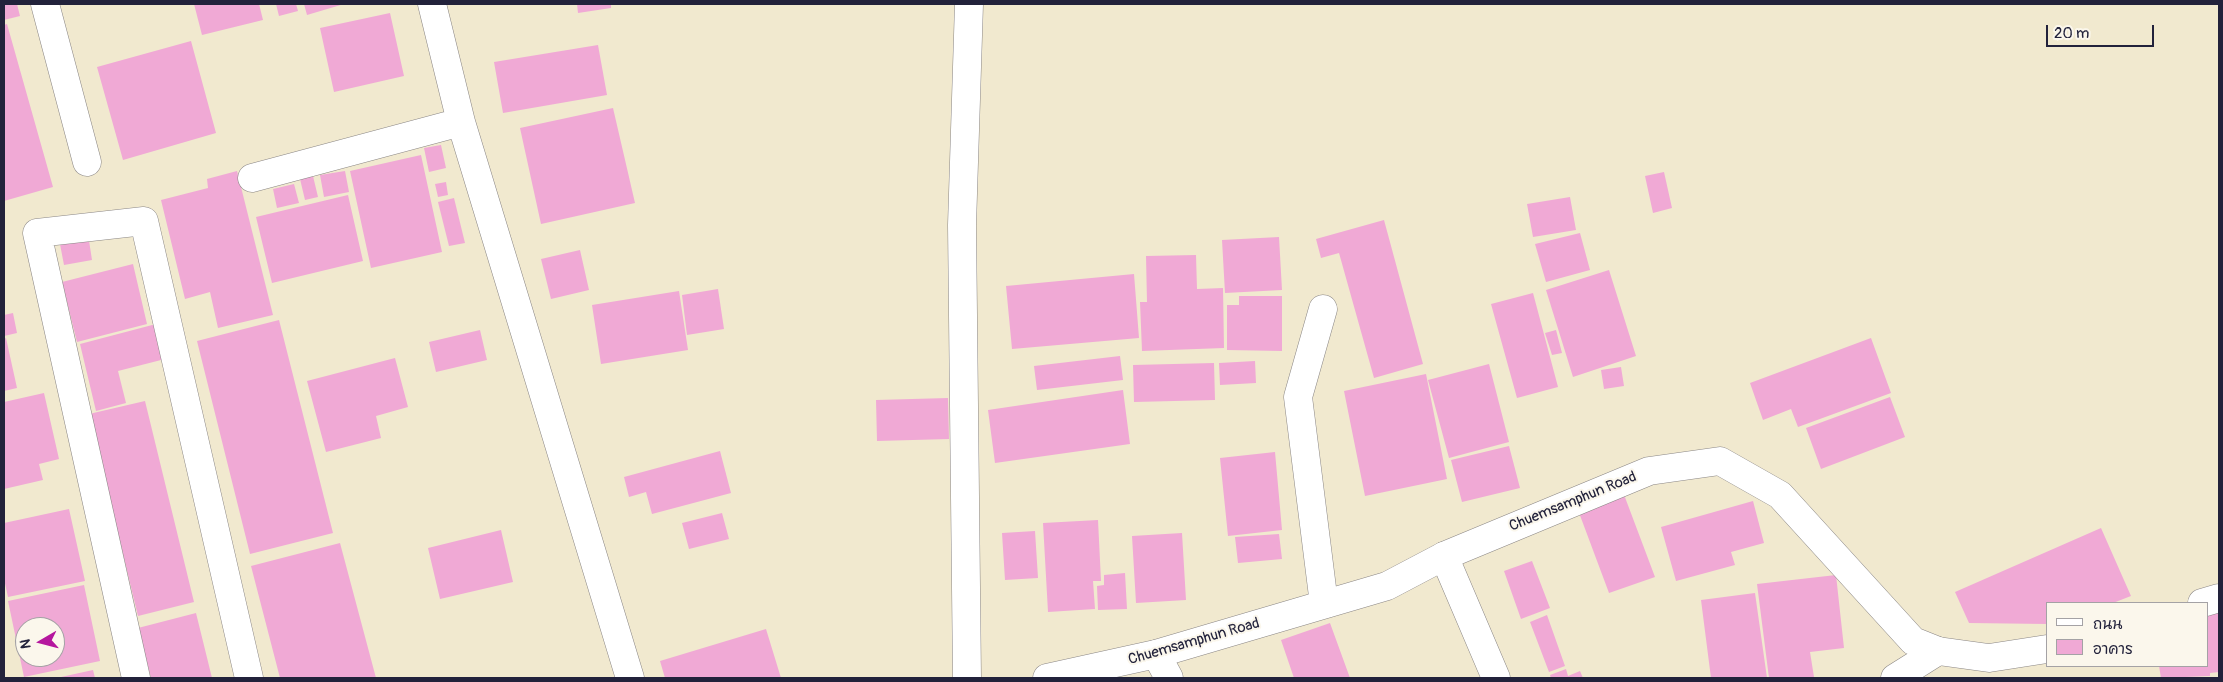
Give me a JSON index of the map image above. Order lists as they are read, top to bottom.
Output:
{
  "streets": {
    "street": ["Chuemsamphun Road"]
  },
  "legend": ["ถนน", "อาคาร"],
  "scale_bar": "20 m",
  "north": "left"
}
